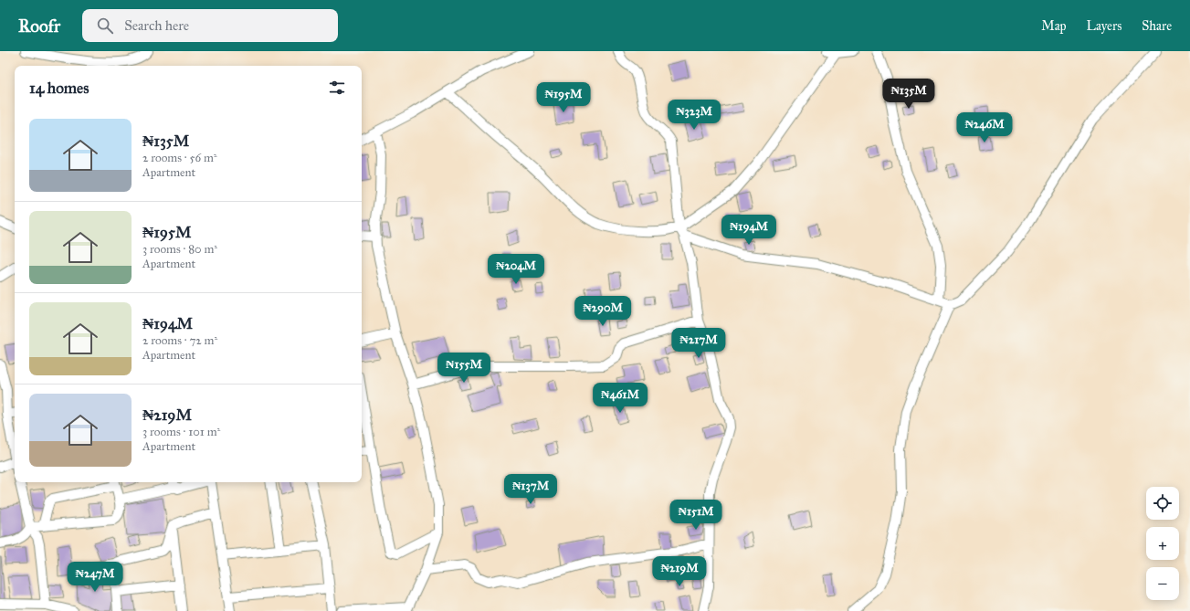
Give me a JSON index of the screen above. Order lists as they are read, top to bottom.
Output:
{
  "page": {
    "header": "Roofr",
    "search": "Search here",
    "nav": ["Map", "Layers", "Share"],
    "heading": "14 homes",
    "price": [
      "₦135M",
      "₦195M",
      "₦323M",
      "₦246M",
      "₦194M",
      "₦204M",
      "₦290M",
      "₦217M",
      "₦155M",
      "₦461M",
      "₦137M",
      "₦151M",
      "₦219M",
      "₦247M"
    ],
    "list": [
      {
        "name": "₦135M",
        "note": "2 rooms · 56 m² · Apartment"
      },
      {
        "name": "₦195M",
        "note": "3 rooms · 80 m² · Apartment"
      },
      {
        "name": "₦194M",
        "note": "2 rooms · 72 m² · Apartment"
      },
      {
        "name": "₦219M",
        "note": "3 rooms · 101 m² · Apartment"
      }
    ],
    "map_buttons": ["+", "−"]
  }
}
